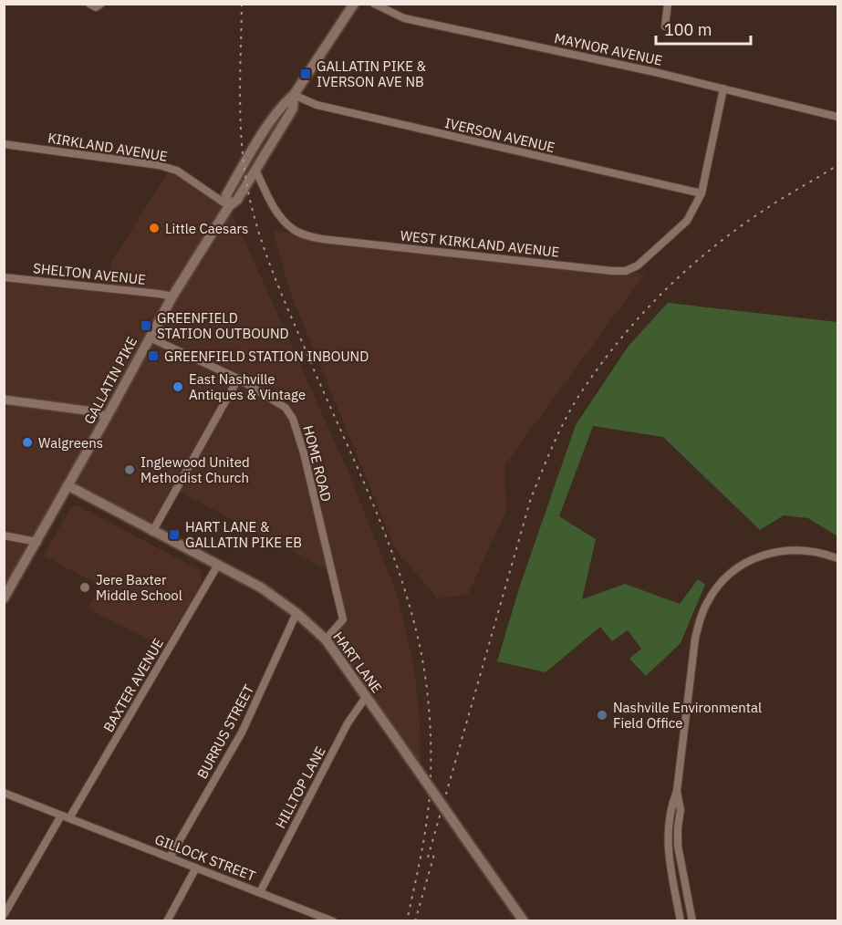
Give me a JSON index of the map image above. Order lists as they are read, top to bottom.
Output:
{
  "streets": {
    "main road": ["GALLATIN PIKE", "HART LANE"],
    "street": [
      "MAYNOR AVENUE",
      "IVERSON AVENUE",
      "KIRKLAND AVENUE",
      "WEST KIRKLAND AVENUE",
      "SHELTON AVENUE",
      "HOME ROAD",
      "BAXTER AVENUE",
      "BURRUS STREET",
      "HILLTOP LANE",
      "GILLOCK STREET"
    ]
  },
  "crossings": [
    ["MAYNOR AVENUE", "WEST KIRKLAND AVENUE"],
    ["IVERSON AVENUE", "WEST KIRKLAND AVENUE"],
    ["IVERSON AVENUE", "GALLATIN PIKE"],
    ["KIRKLAND AVENUE", "GALLATIN PIKE"],
    ["WEST KIRKLAND AVENUE", "GALLATIN PIKE"],
    ["SHELTON AVENUE", "GALLATIN PIKE"],
    ["GALLATIN PIKE", "HOME ROAD"],
    ["GALLATIN PIKE", "HART LANE"],
    ["HOME ROAD", "HART LANE"],
    ["HART LANE", "BAXTER AVENUE"],
    ["HART LANE", "BURRUS STREET"],
    ["HART LANE", "HILLTOP LANE"],
    ["BAXTER AVENUE", "GILLOCK STREET"],
    ["BURRUS STREET", "GILLOCK STREET"],
    ["HILLTOP LANE", "GILLOCK STREET"]
  ],
  "places": {
    "transit": [
      "GALLATIN PIKE & IVERSON AVE NB",
      "GREENFIELD STATION OUTBOUND",
      "GREENFIELD STATION INBOUND",
      "HART LANE & GALLATIN PIKE EB"
    ],
    "other": [
      "Little Caesars",
      "East Nashville Antiques & Vintage",
      "Walgreens",
      "Inglewood United Methodist Church",
      "Jere Baxter Middle School",
      "Nashville Environmental Field Office"
    ]
  },
  "scale_bar": "100 m"
}
